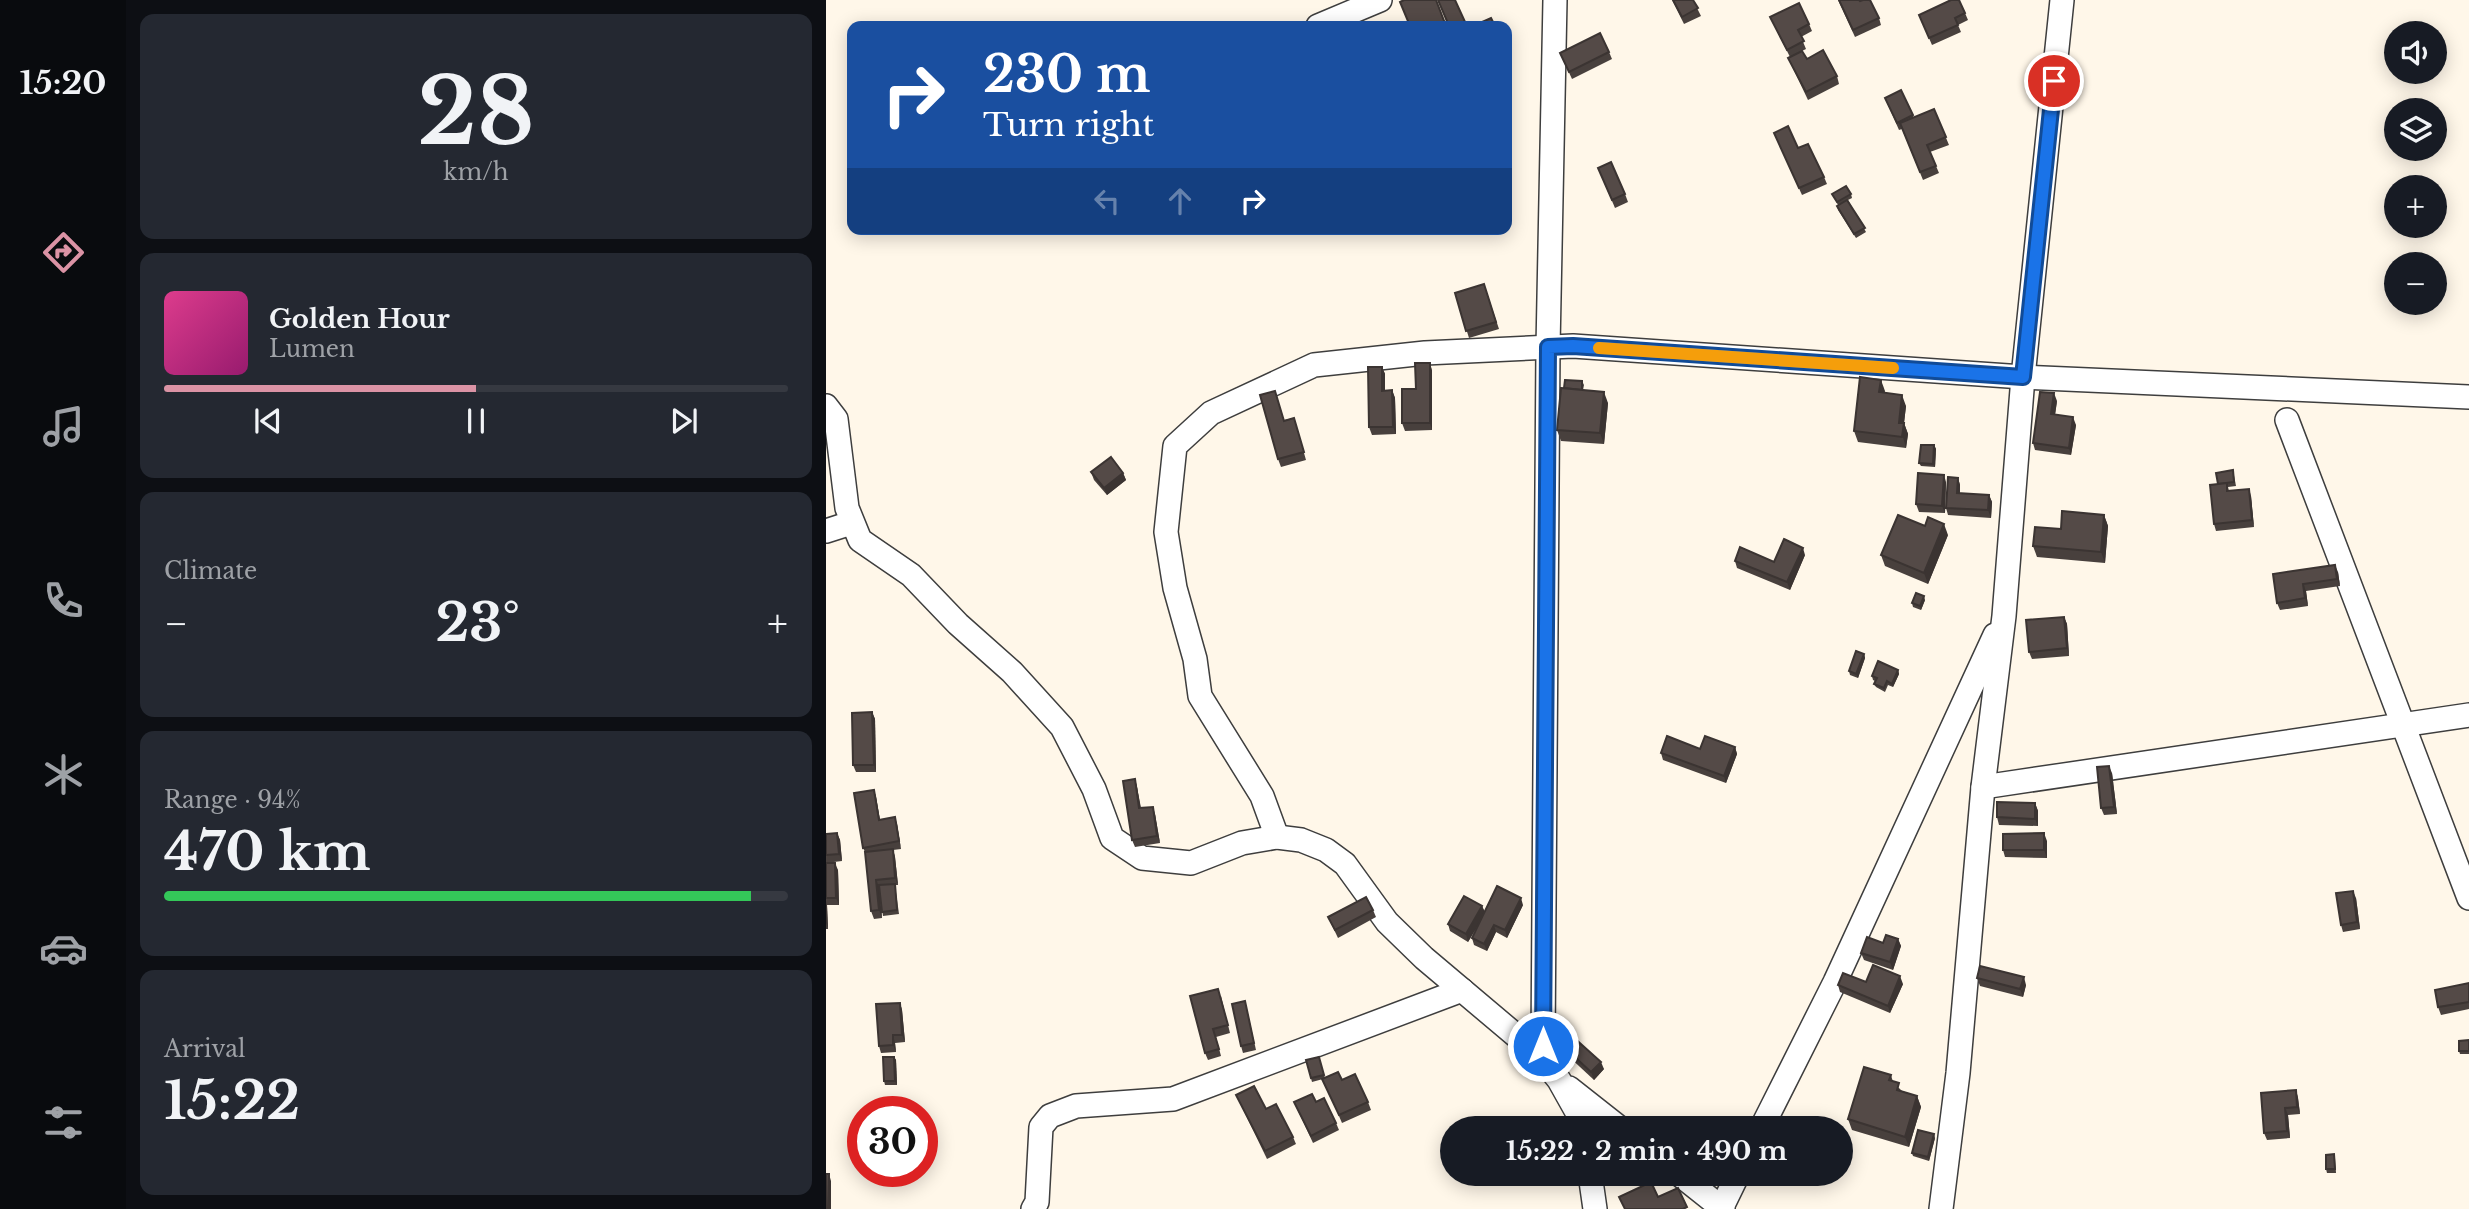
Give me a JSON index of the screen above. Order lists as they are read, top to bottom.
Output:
{
  "page": {
    "tabs": "15:20",
    "tile": [
      ["28", "km/h"],
      "Climate",
      ["Range · 94%", "470 km"],
      ["Arrival", "15:22"]
    ],
    "map_buttons": ["+", "−"],
    "turn": ["230 m", "Turn right"],
    "song": ["Golden Hour", "Lumen"],
    "heat": ["−", "23°", "+"],
    "limit": "30",
    "trip": "15:22 · 2 min · 490 m"
  }
}
